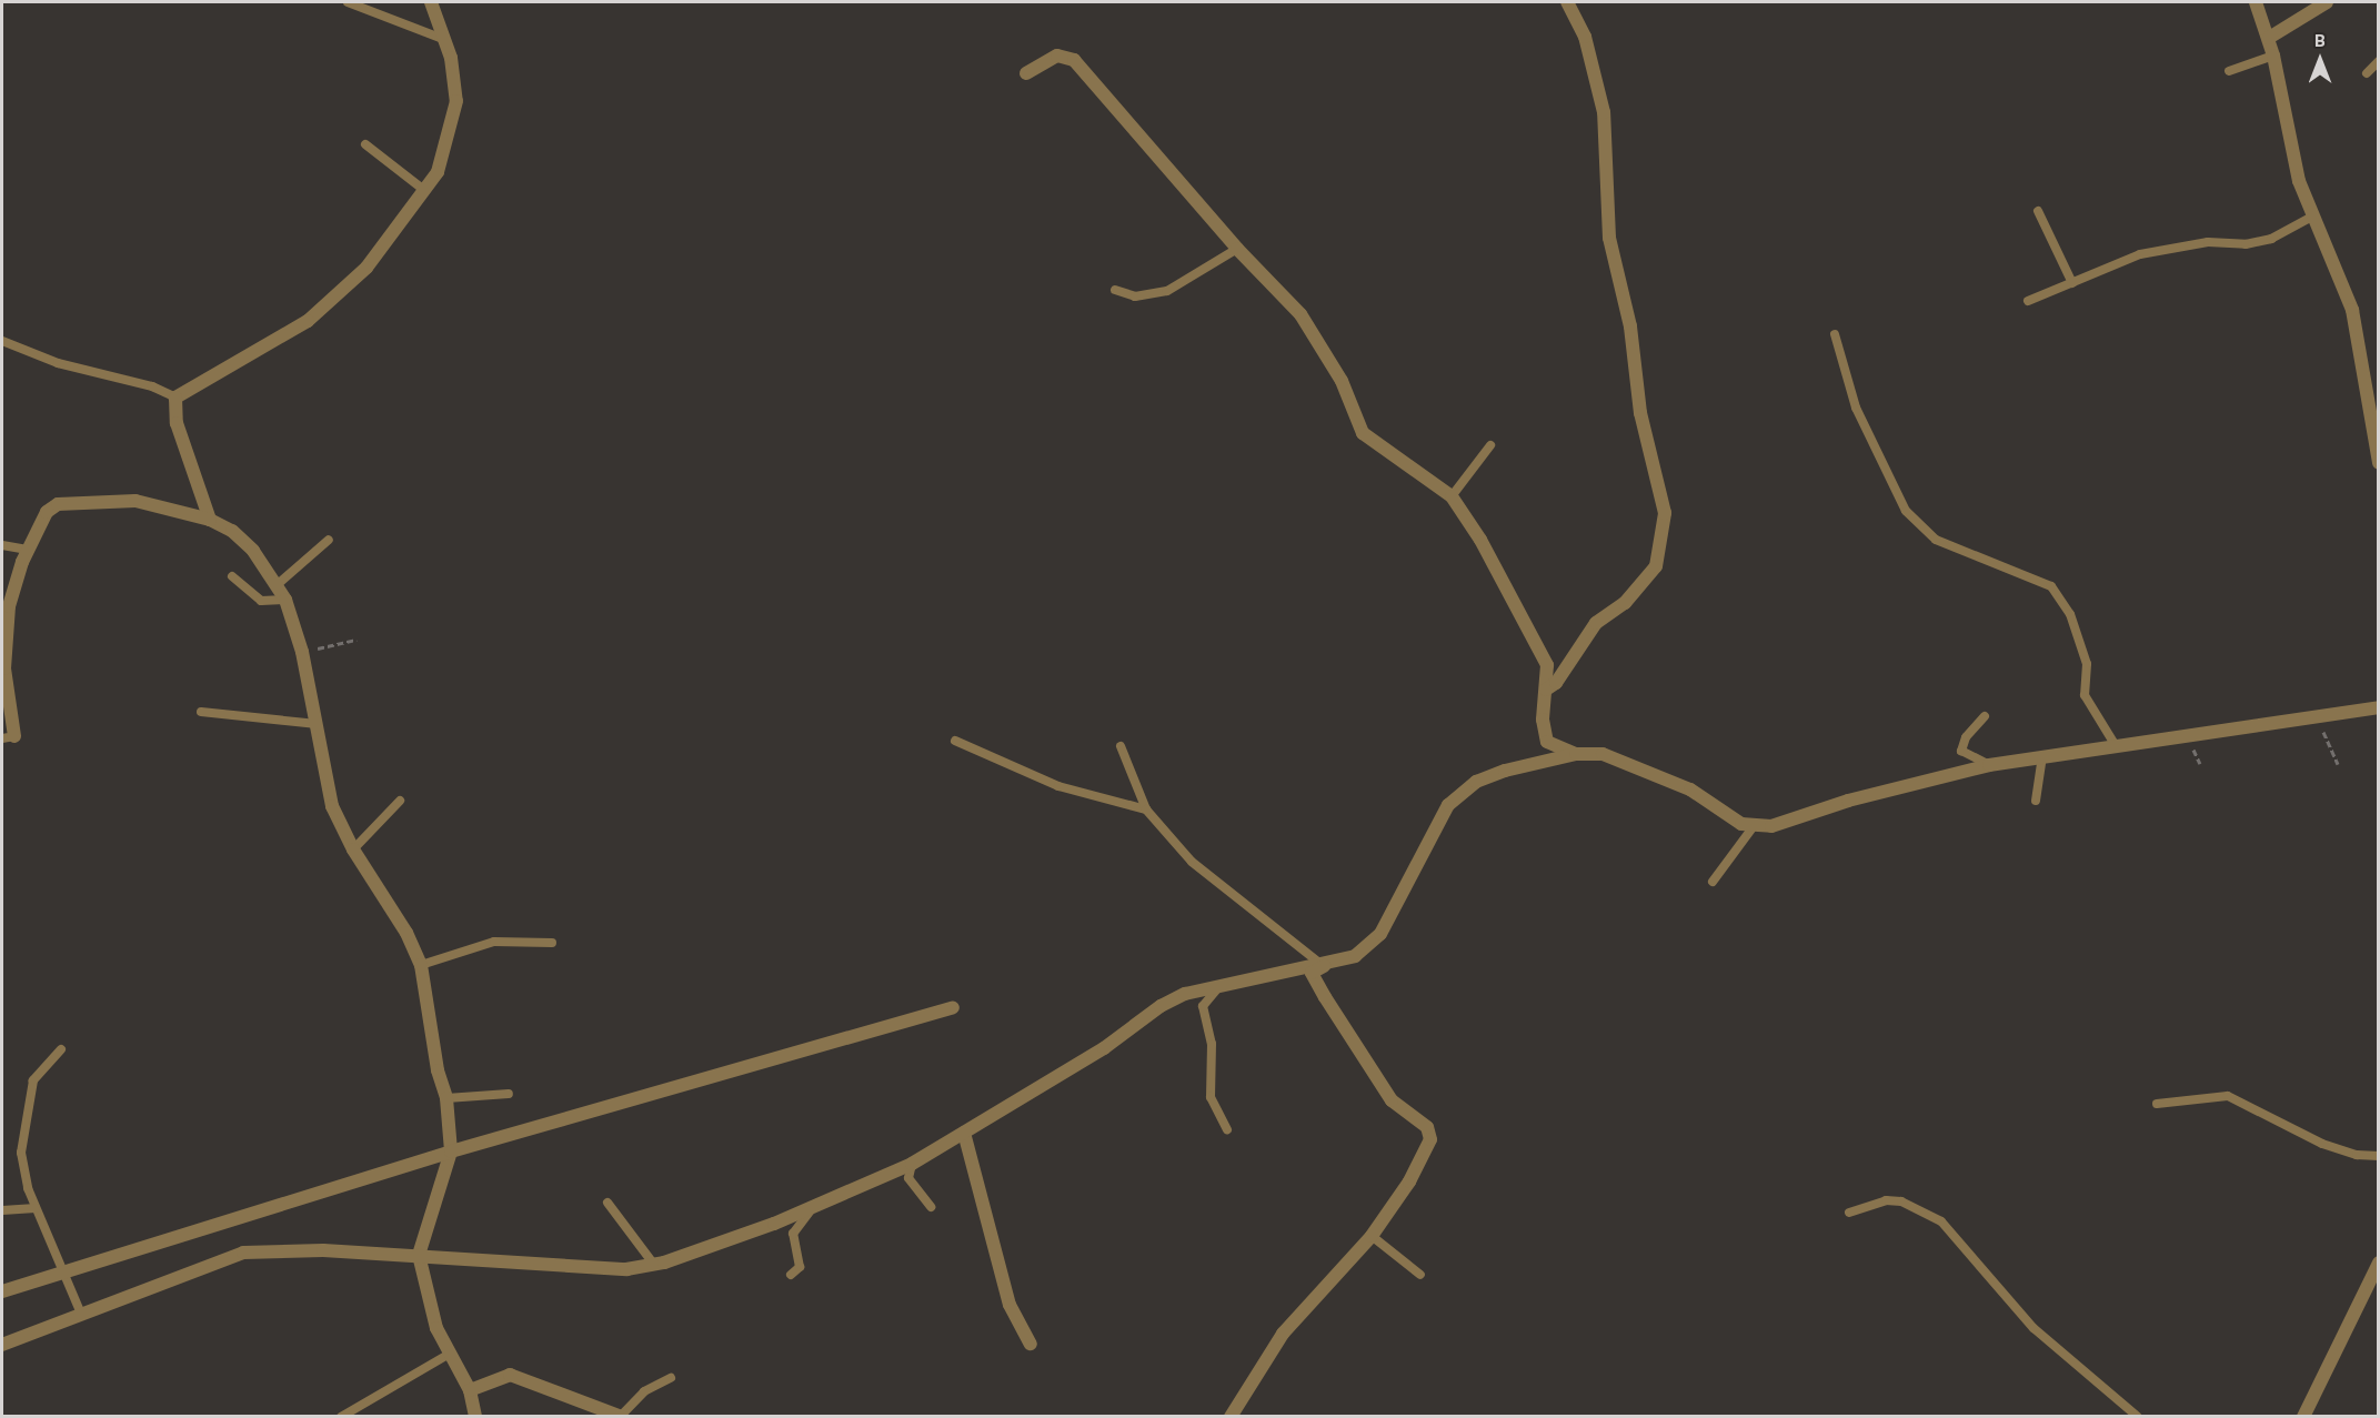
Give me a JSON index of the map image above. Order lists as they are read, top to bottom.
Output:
{
  "north": "top"
}
